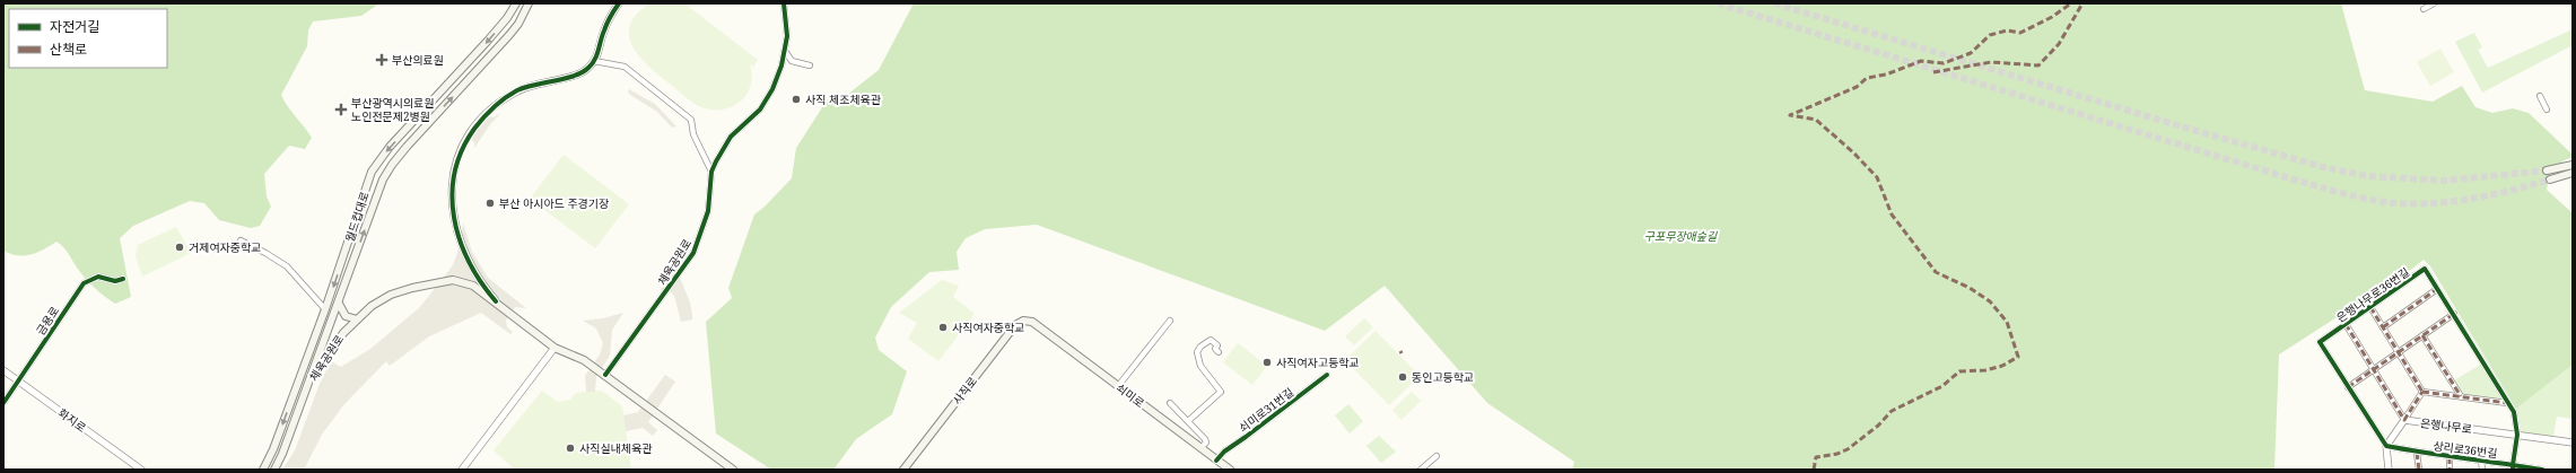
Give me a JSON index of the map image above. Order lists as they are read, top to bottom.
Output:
{
  "streets": {
    "main road": [
      "월드컵대로",
      "체육공원로",
      "사직로",
      "쇠미로"
    ],
    "street": [
      "은행나무로36번길",
      "금용로",
      "쇠미로31번길",
      "화지로",
      "은행나무로",
      "상리로36번길"
    ]
  },
  "crossings": [
    ["월드컵대로", "체육공원로"],
    ["은행나무로36번길", "은행나무로"],
    ["은행나무로36번길", "상리로36번길"],
    ["금용로", "화지로"],
    ["사직로", "쇠미로"],
    ["쇠미로", "쇠미로31번길"]
  ],
  "parks": ["구포무장애숲길"],
  "places": {
    "health": ["부산의료원", "부산광역시의료원 노인전문제2병원"],
    "other": [
      "사직 체조체육관",
      "부산 아시아드 주경기장",
      "거제여자중학교",
      "사직여자중학교",
      "사직여자고등학교",
      "동인고등학교",
      "사직실내체육관"
    ]
  },
  "legend": ["자전거길", "산책로"]
}
